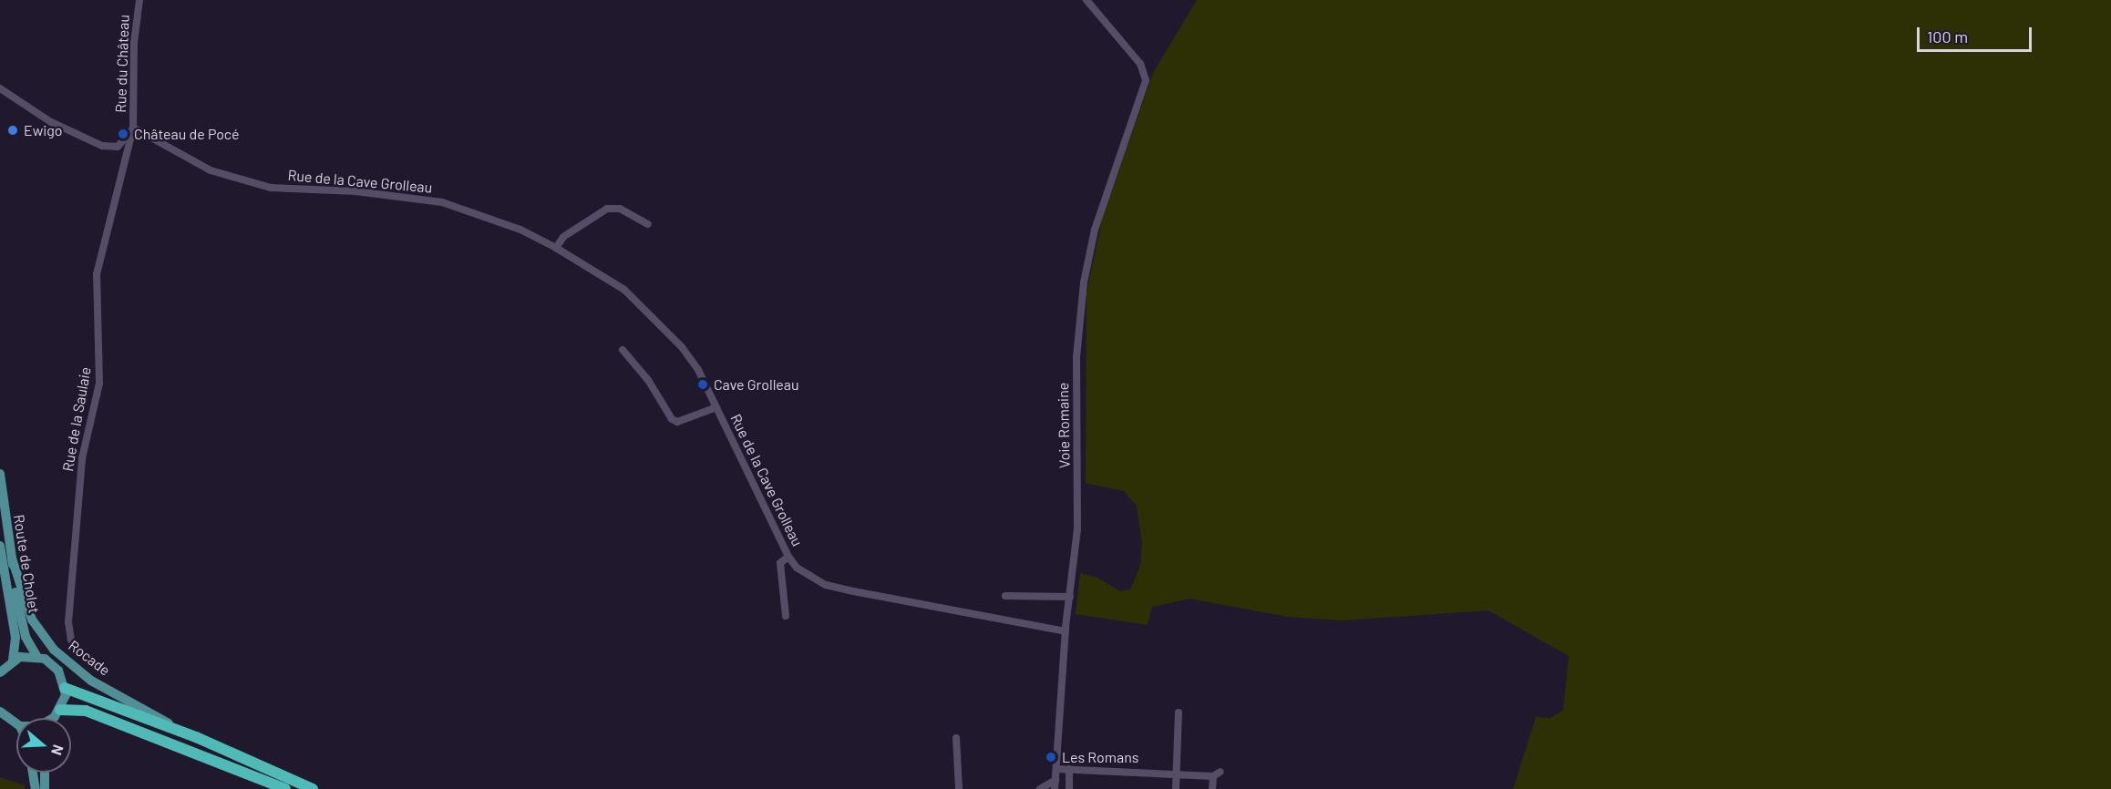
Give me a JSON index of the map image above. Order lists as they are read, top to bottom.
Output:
{
  "streets": {
    "highway": ["Rocade"],
    "main road": ["Route de Cholet"],
    "street": [
      "Rue du Château",
      "Rue de la Cave Grolleau",
      "Rue de la Saulaie",
      "Voie Romaine"
    ]
  },
  "crossings": [
    ["Rue du Château", "Rue de la Cave Grolleau"],
    ["Rue du Château", "Rue de la Saulaie"],
    ["Rue de la Cave Grolleau", "Rue de la Saulaie"],
    ["Rue de la Cave Grolleau", "Voie Romaine"],
    ["Route de Cholet", "Rocade"]
  ],
  "places": [
    "Ewigo",
    "Château de Pocé",
    "Cave Grolleau",
    "Les Romans"
  ],
  "scale_bar": "100 m",
  "north": "right"
}
